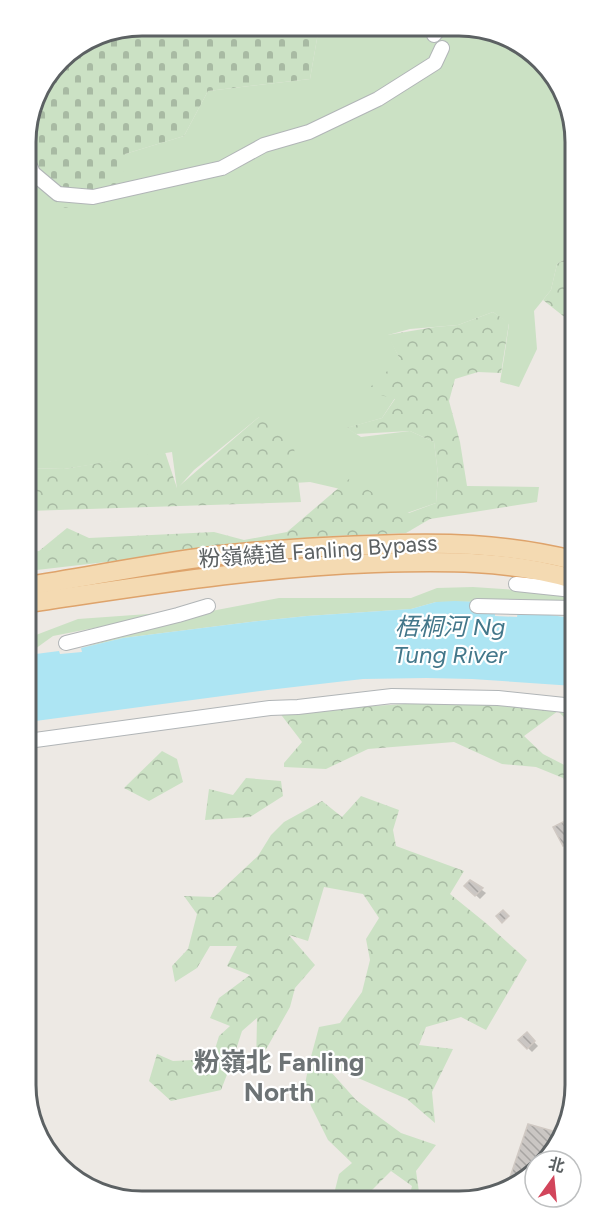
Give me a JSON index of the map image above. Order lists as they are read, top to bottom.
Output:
{
  "streets": {
    "main road": ["粉嶺繞道 Fanling Bypass"]
  },
  "districts": ["粉嶺北 Fanling North"],
  "water": ["梧桐河 Ng Tung River"],
  "north": "top"
}
